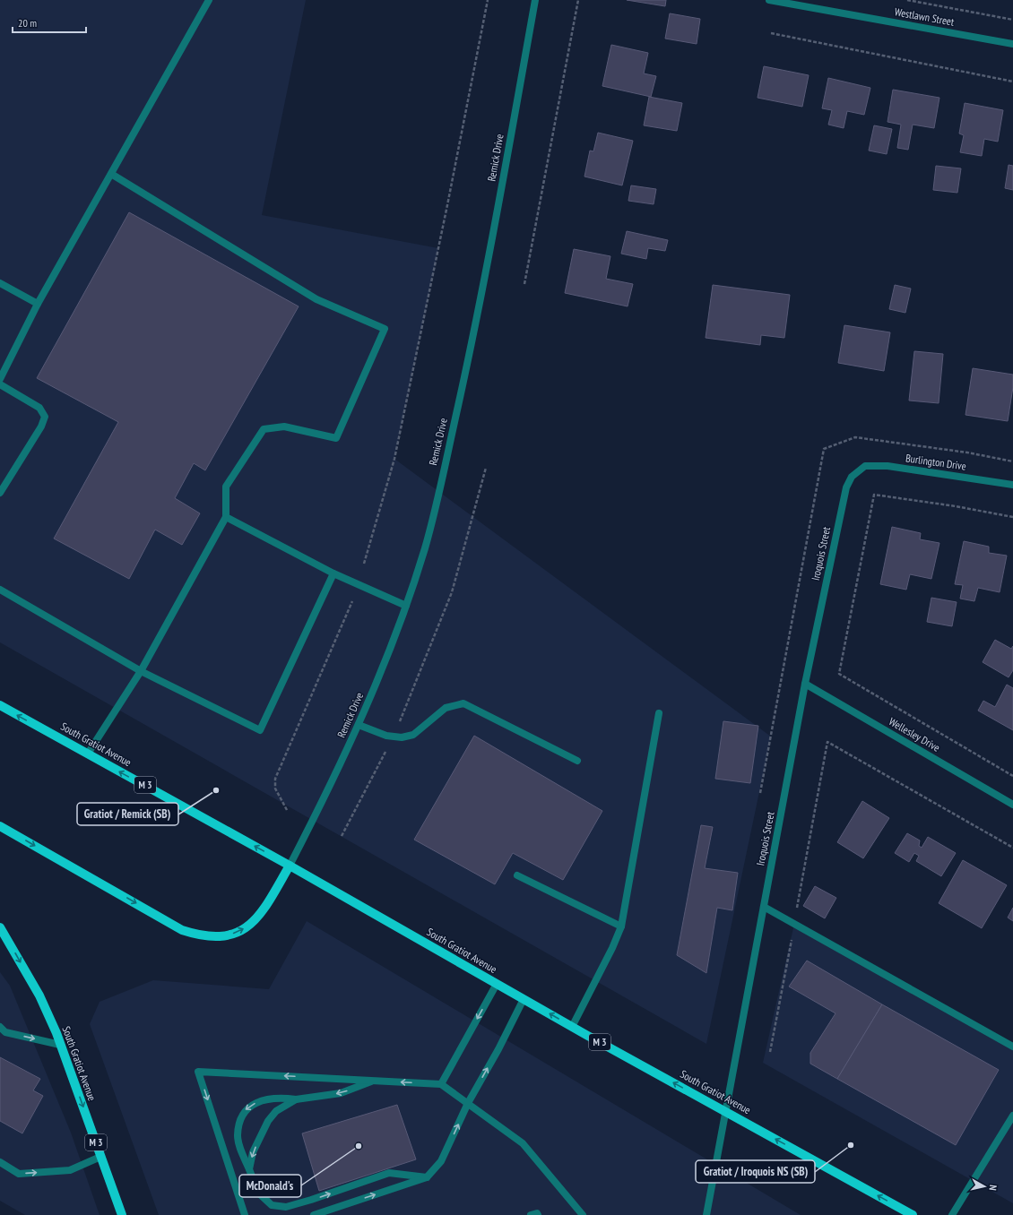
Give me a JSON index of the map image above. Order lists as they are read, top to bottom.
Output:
{
  "streets": {
    "main road": ["South Gratiot Avenue", "M 3"],
    "street": [
      "Westlawn Street",
      "Remick Drive",
      "Burlington Drive",
      "Iroquois Street",
      "Wellesley Drive"
    ]
  },
  "crossings": [
    ["Remick Drive", "South Gratiot Avenue"],
    ["Burlington Drive", "Iroquois Street"],
    ["Iroquois Street", "Wellesley Drive"],
    ["Iroquois Street", "South Gratiot Avenue"]
  ],
  "places": ["Gratiot / Remick (SB)", "Gratiot / Iroquois NS (SB)", "McDonald's"],
  "scale_bar": "20 m",
  "north": "right"
}
